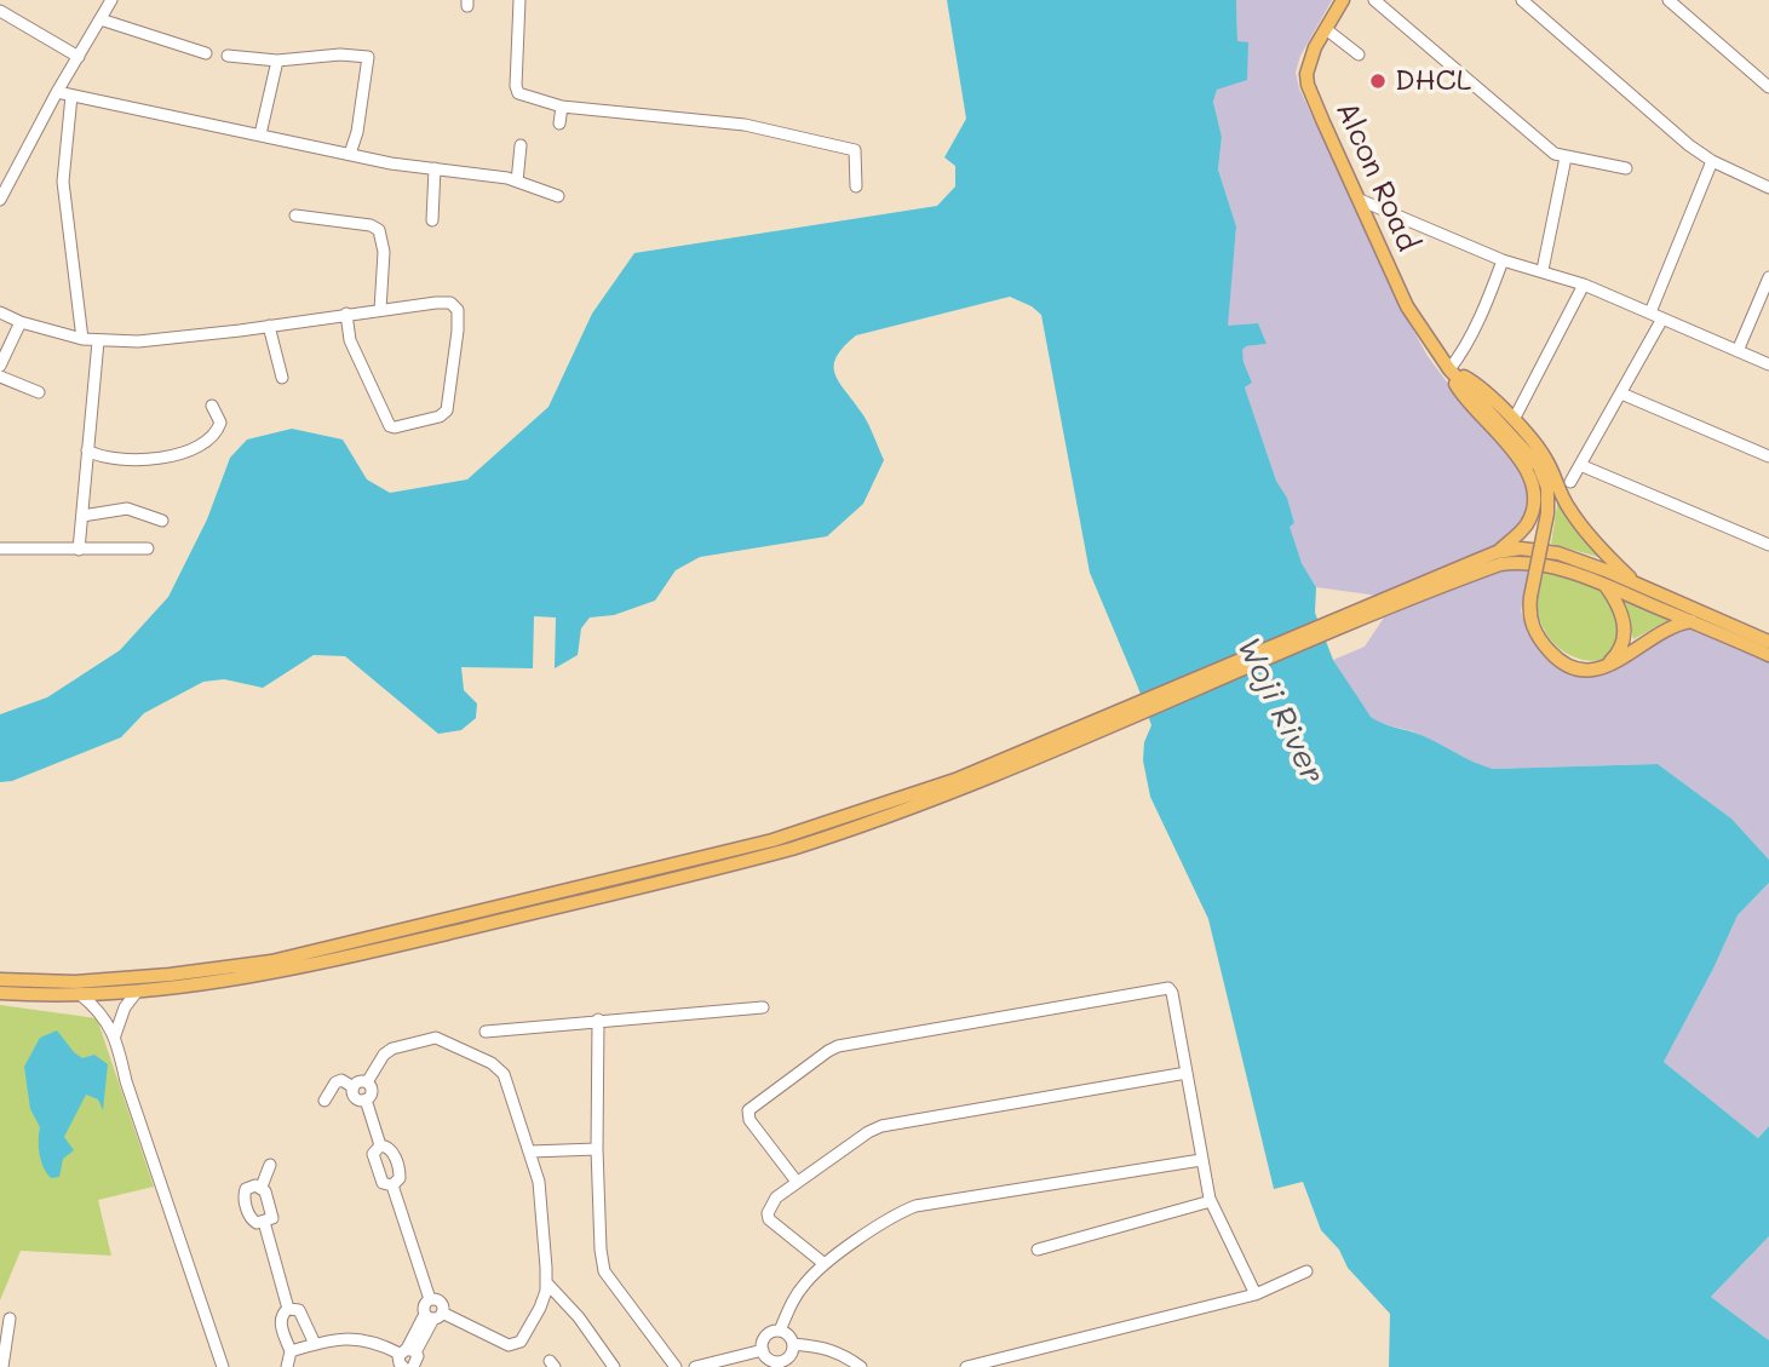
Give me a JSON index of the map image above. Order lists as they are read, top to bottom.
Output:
{
  "streets": {
    "main road": ["Alcon Road"]
  },
  "water": ["Woji River"],
  "places": ["DHCL"]
}
